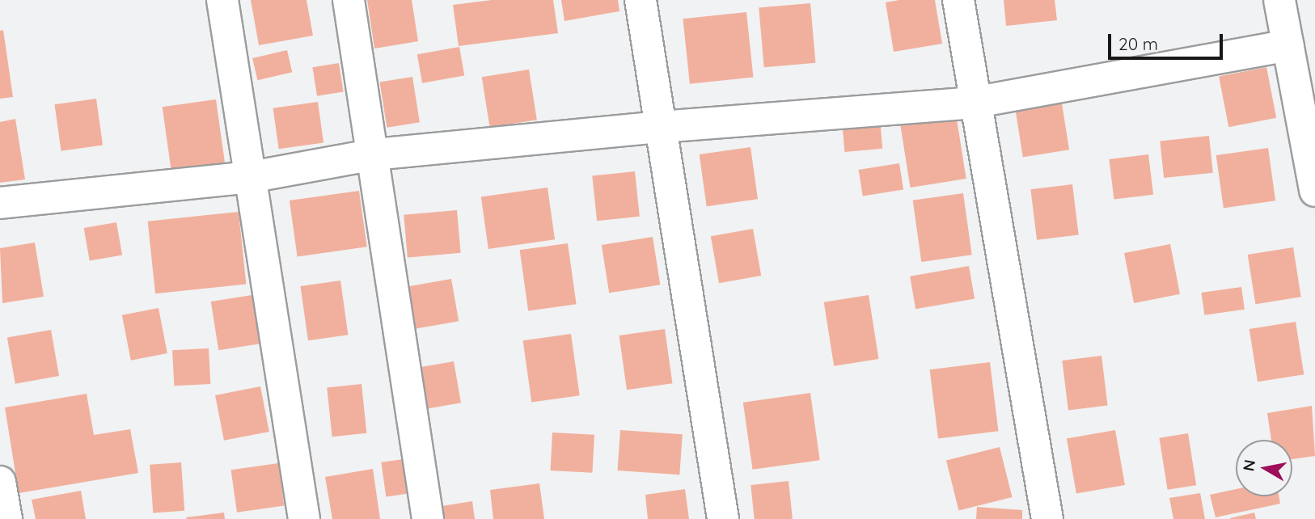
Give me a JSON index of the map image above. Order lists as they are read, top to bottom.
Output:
{
  "scale_bar": "20 m",
  "north": "left"
}
